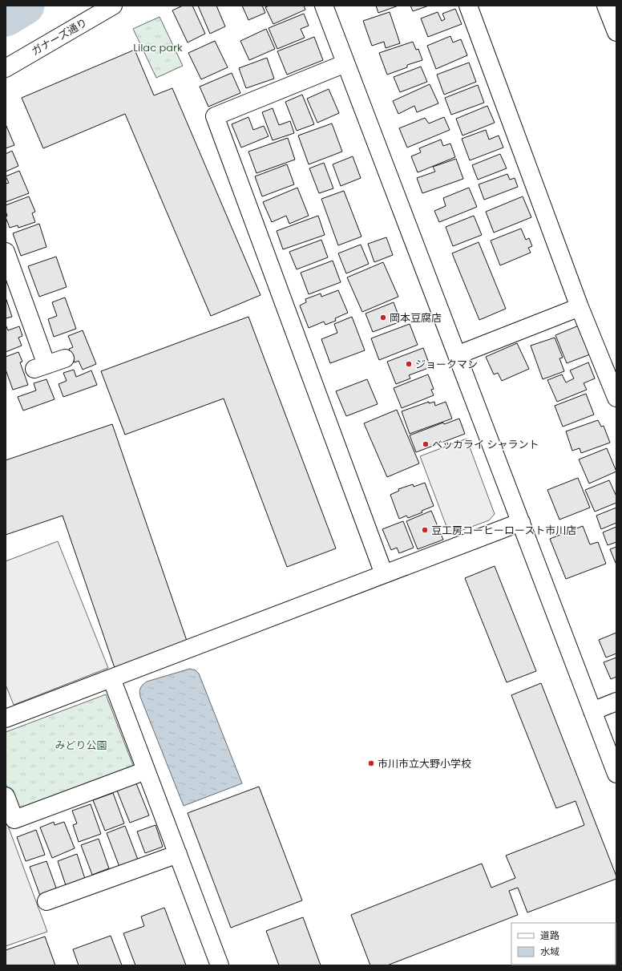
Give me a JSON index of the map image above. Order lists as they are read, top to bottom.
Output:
{
  "streets": {
    "street": ["ガナーズ通り"]
  },
  "parks": ["Lilac park", "みどり公園"],
  "places": [
    "岡本豆腐店",
    "ジョークマン",
    "ベッカライ シャラント",
    "豆工房コーヒーロースト市川店",
    "市川市立大野小学校"
  ],
  "legend": ["道路", "水域"]
}
